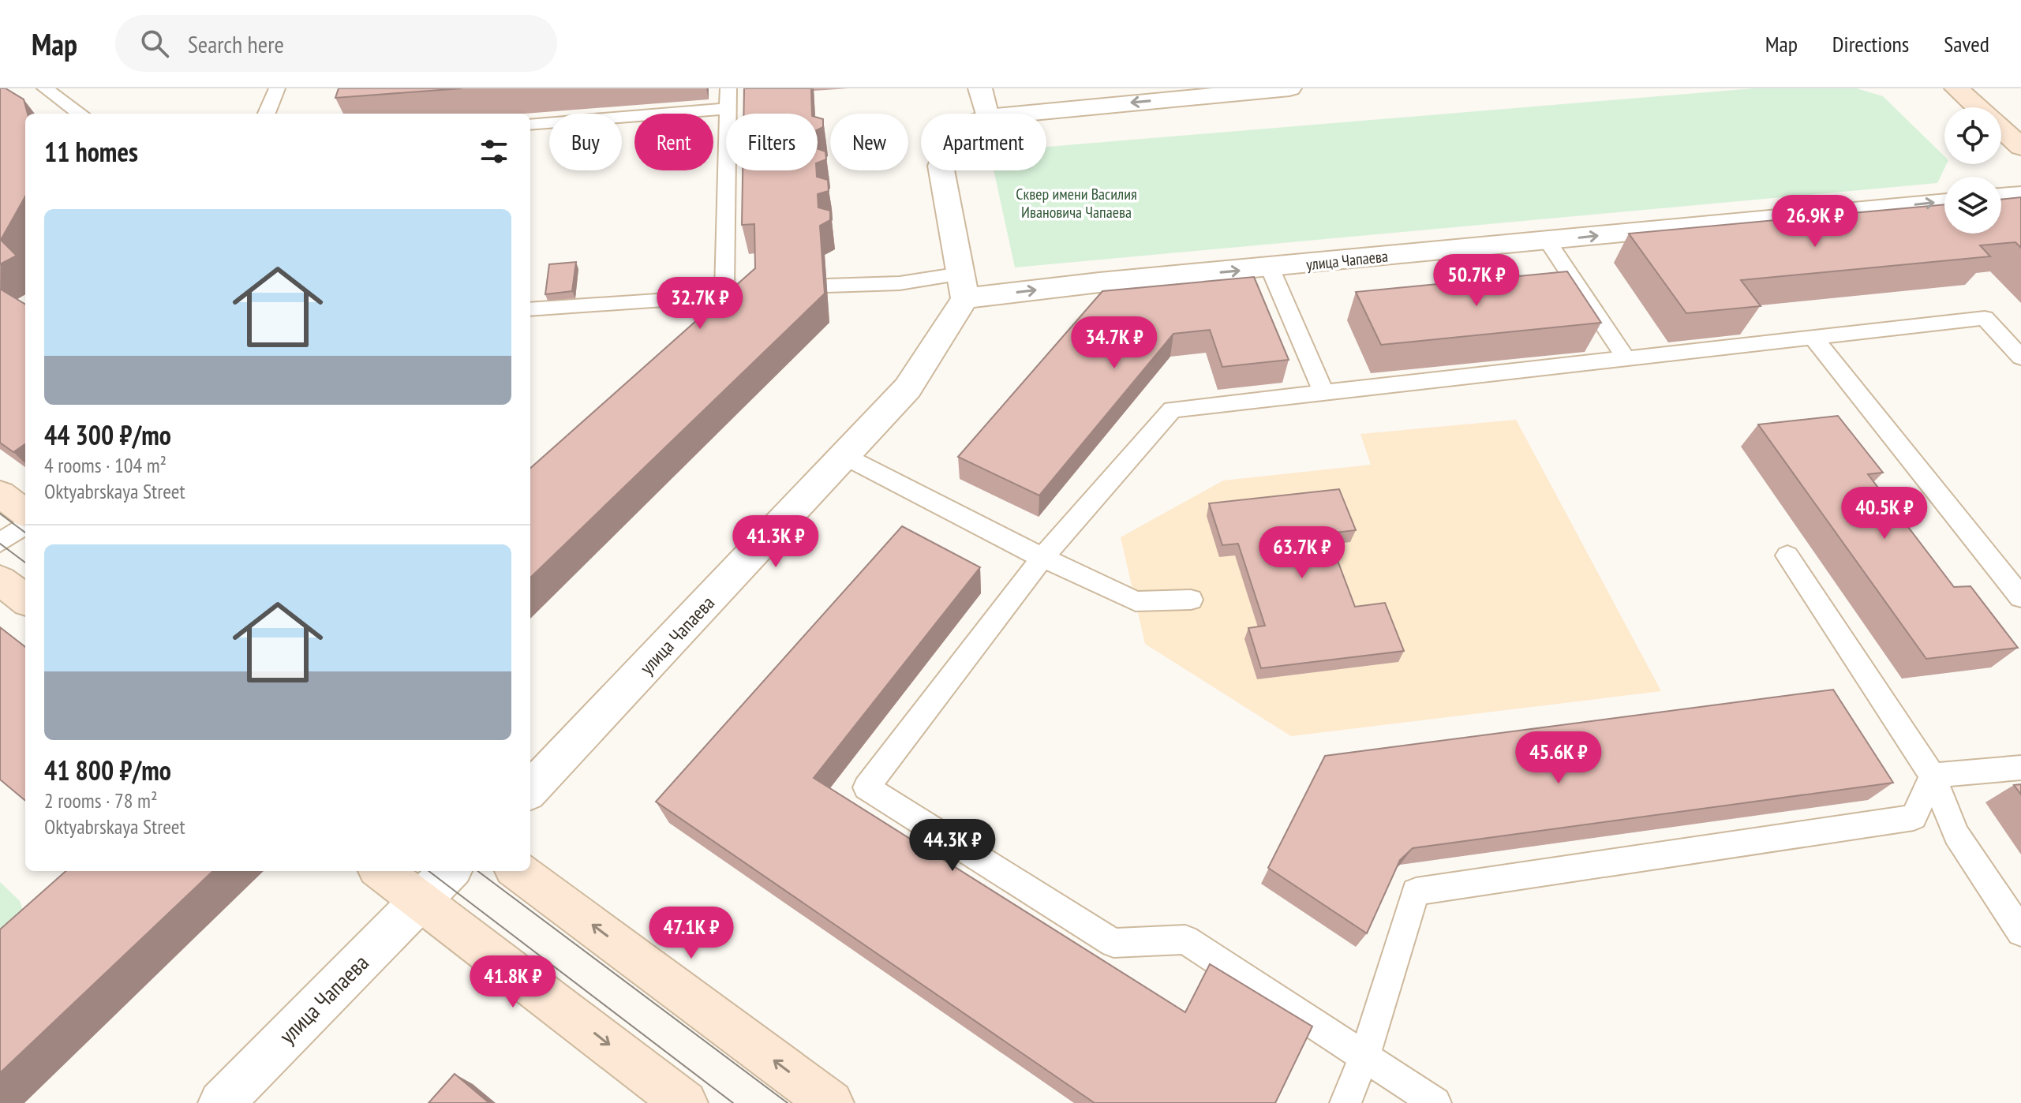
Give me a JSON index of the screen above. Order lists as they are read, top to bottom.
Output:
{
  "streets": {
    "street": ["улица Чапаева"]
  },
  "parks": ["Сквер имени Василия Ивановича Чапаева"],
  "page": {
    "header": "Map",
    "search": "Search here",
    "nav": ["Map", "Directions", "Saved"],
    "chip": [
      "Buy",
      "Rent",
      "Filters",
      "New",
      "Apartment"
    ],
    "heading": "11 homes",
    "list": [
      {
        "name": "44 300 ₽/mo",
        "note": "4 rooms · 104 m² · Oktyabrskaya Street"
      },
      {
        "name": "41 800 ₽/mo",
        "note": "2 rooms · 78 m² · Oktyabrskaya Street"
      }
    ],
    "price": [
      "26.9K ₽",
      "50.7K ₽",
      "32.7K ₽",
      "34.7K ₽",
      "40.5K ₽",
      "41.3K ₽",
      "63.7K ₽",
      "45.6K ₽",
      "44.3K ₽",
      "47.1K ₽",
      "41.8K ₽"
    ]
  }
}
